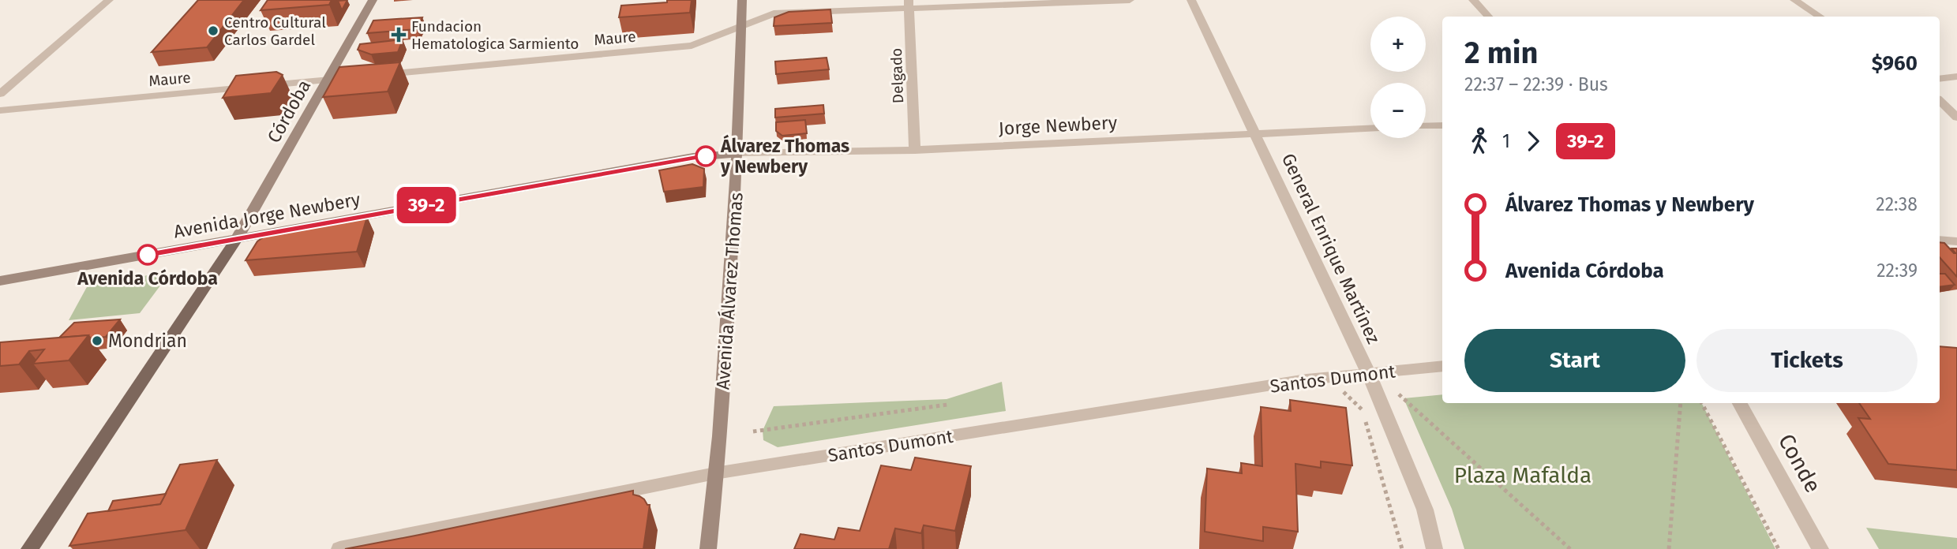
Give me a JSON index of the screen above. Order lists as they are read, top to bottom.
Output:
{
  "streets": {
    "main road": ["Córdoba", "Avenida Jorge Newbery", "Avenida Álvarez Thomas"],
    "street": [
      "Maure",
      "Delgado",
      "Jorge Newbery",
      "General Enrique Martínez",
      "Santos Dumont",
      "Conde"
    ]
  },
  "crossings": [
    ["Maure", "Delgado"],
    ["Maure", "Córdoba"],
    ["Maure", "Avenida Álvarez Thomas"],
    ["Delgado", "Jorge Newbery"],
    ["Córdoba", "Avenida Jorge Newbery"],
    ["Jorge Newbery", "Avenida Jorge Newbery"],
    ["Jorge Newbery", "General Enrique Martínez"],
    ["Jorge Newbery", "Avenida Álvarez Thomas"],
    ["Avenida Jorge Newbery", "Avenida Álvarez Thomas"],
    ["General Enrique Martínez", "Santos Dumont"],
    ["Avenida Álvarez Thomas", "Santos Dumont"]
  ],
  "parks": ["Plaza Mafalda"],
  "places": {
    "other": [
      "Centro Cultural Carlos Gardel",
      "Álvarez Thomas y Newbery",
      "Avenida Córdoba",
      "Mondrian"
    ],
    "health": ["Fundacion Hematologica Sarmiento"]
  },
  "lines": ["bus line 39-2"],
  "page": {
    "on_map": "39-2",
    "map_buttons": ["+", "−"],
    "heading": ["2 min", "22:37 – 22:39 · Bus", "$960"],
    "legs": ["1", "39-2"],
    "list": [
      {
        "name": "Álvarez Thomas y Newbery",
        "value": "22:38"
      },
      {
        "name": "Avenida Córdoba",
        "value": "22:39"
      }
    ],
    "buttons": ["Start", "Tickets"]
  }
}
